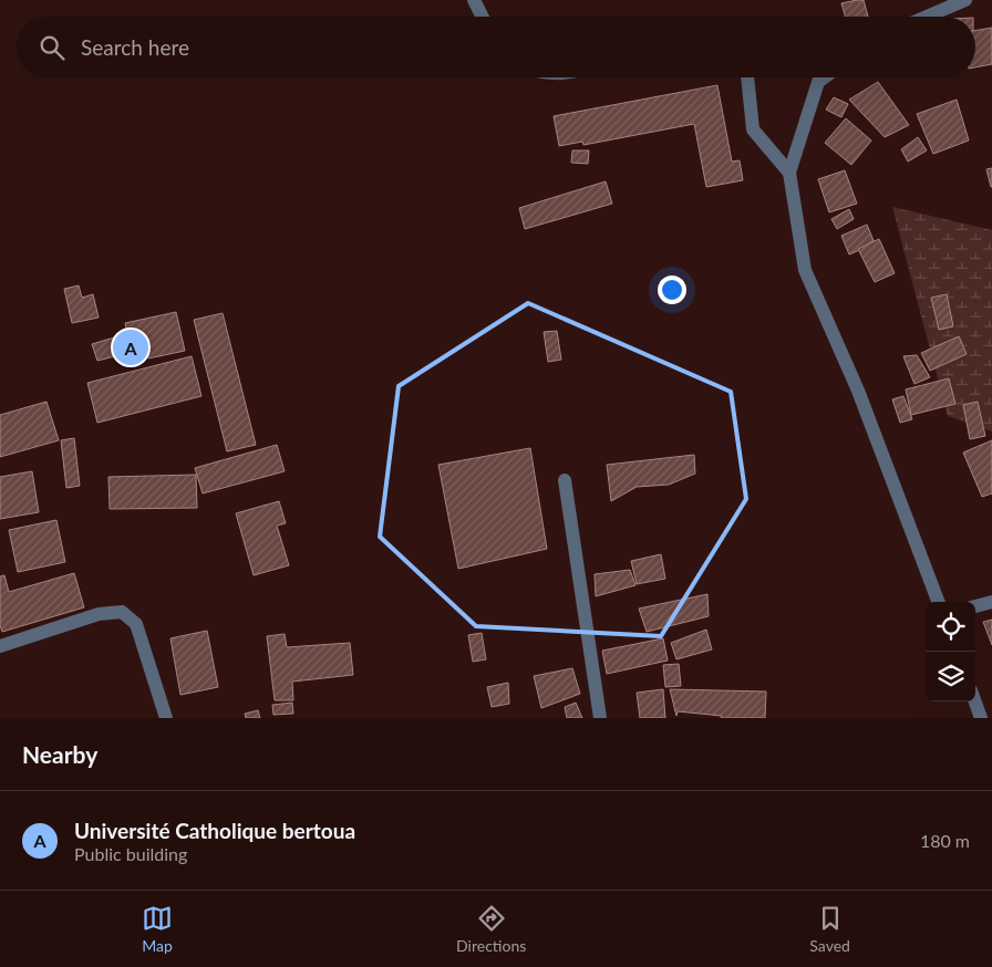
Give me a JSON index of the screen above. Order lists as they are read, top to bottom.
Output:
{
  "page": {
    "search": "Search here",
    "pins": "A",
    "heading": "Nearby",
    "list": [
      {
        "mark": "A",
        "name": "Université Catholique bertoua",
        "note": "Public building",
        "value": "180 m"
      }
    ],
    "nav": ["Map", "Directions", "Saved"]
  }
}
